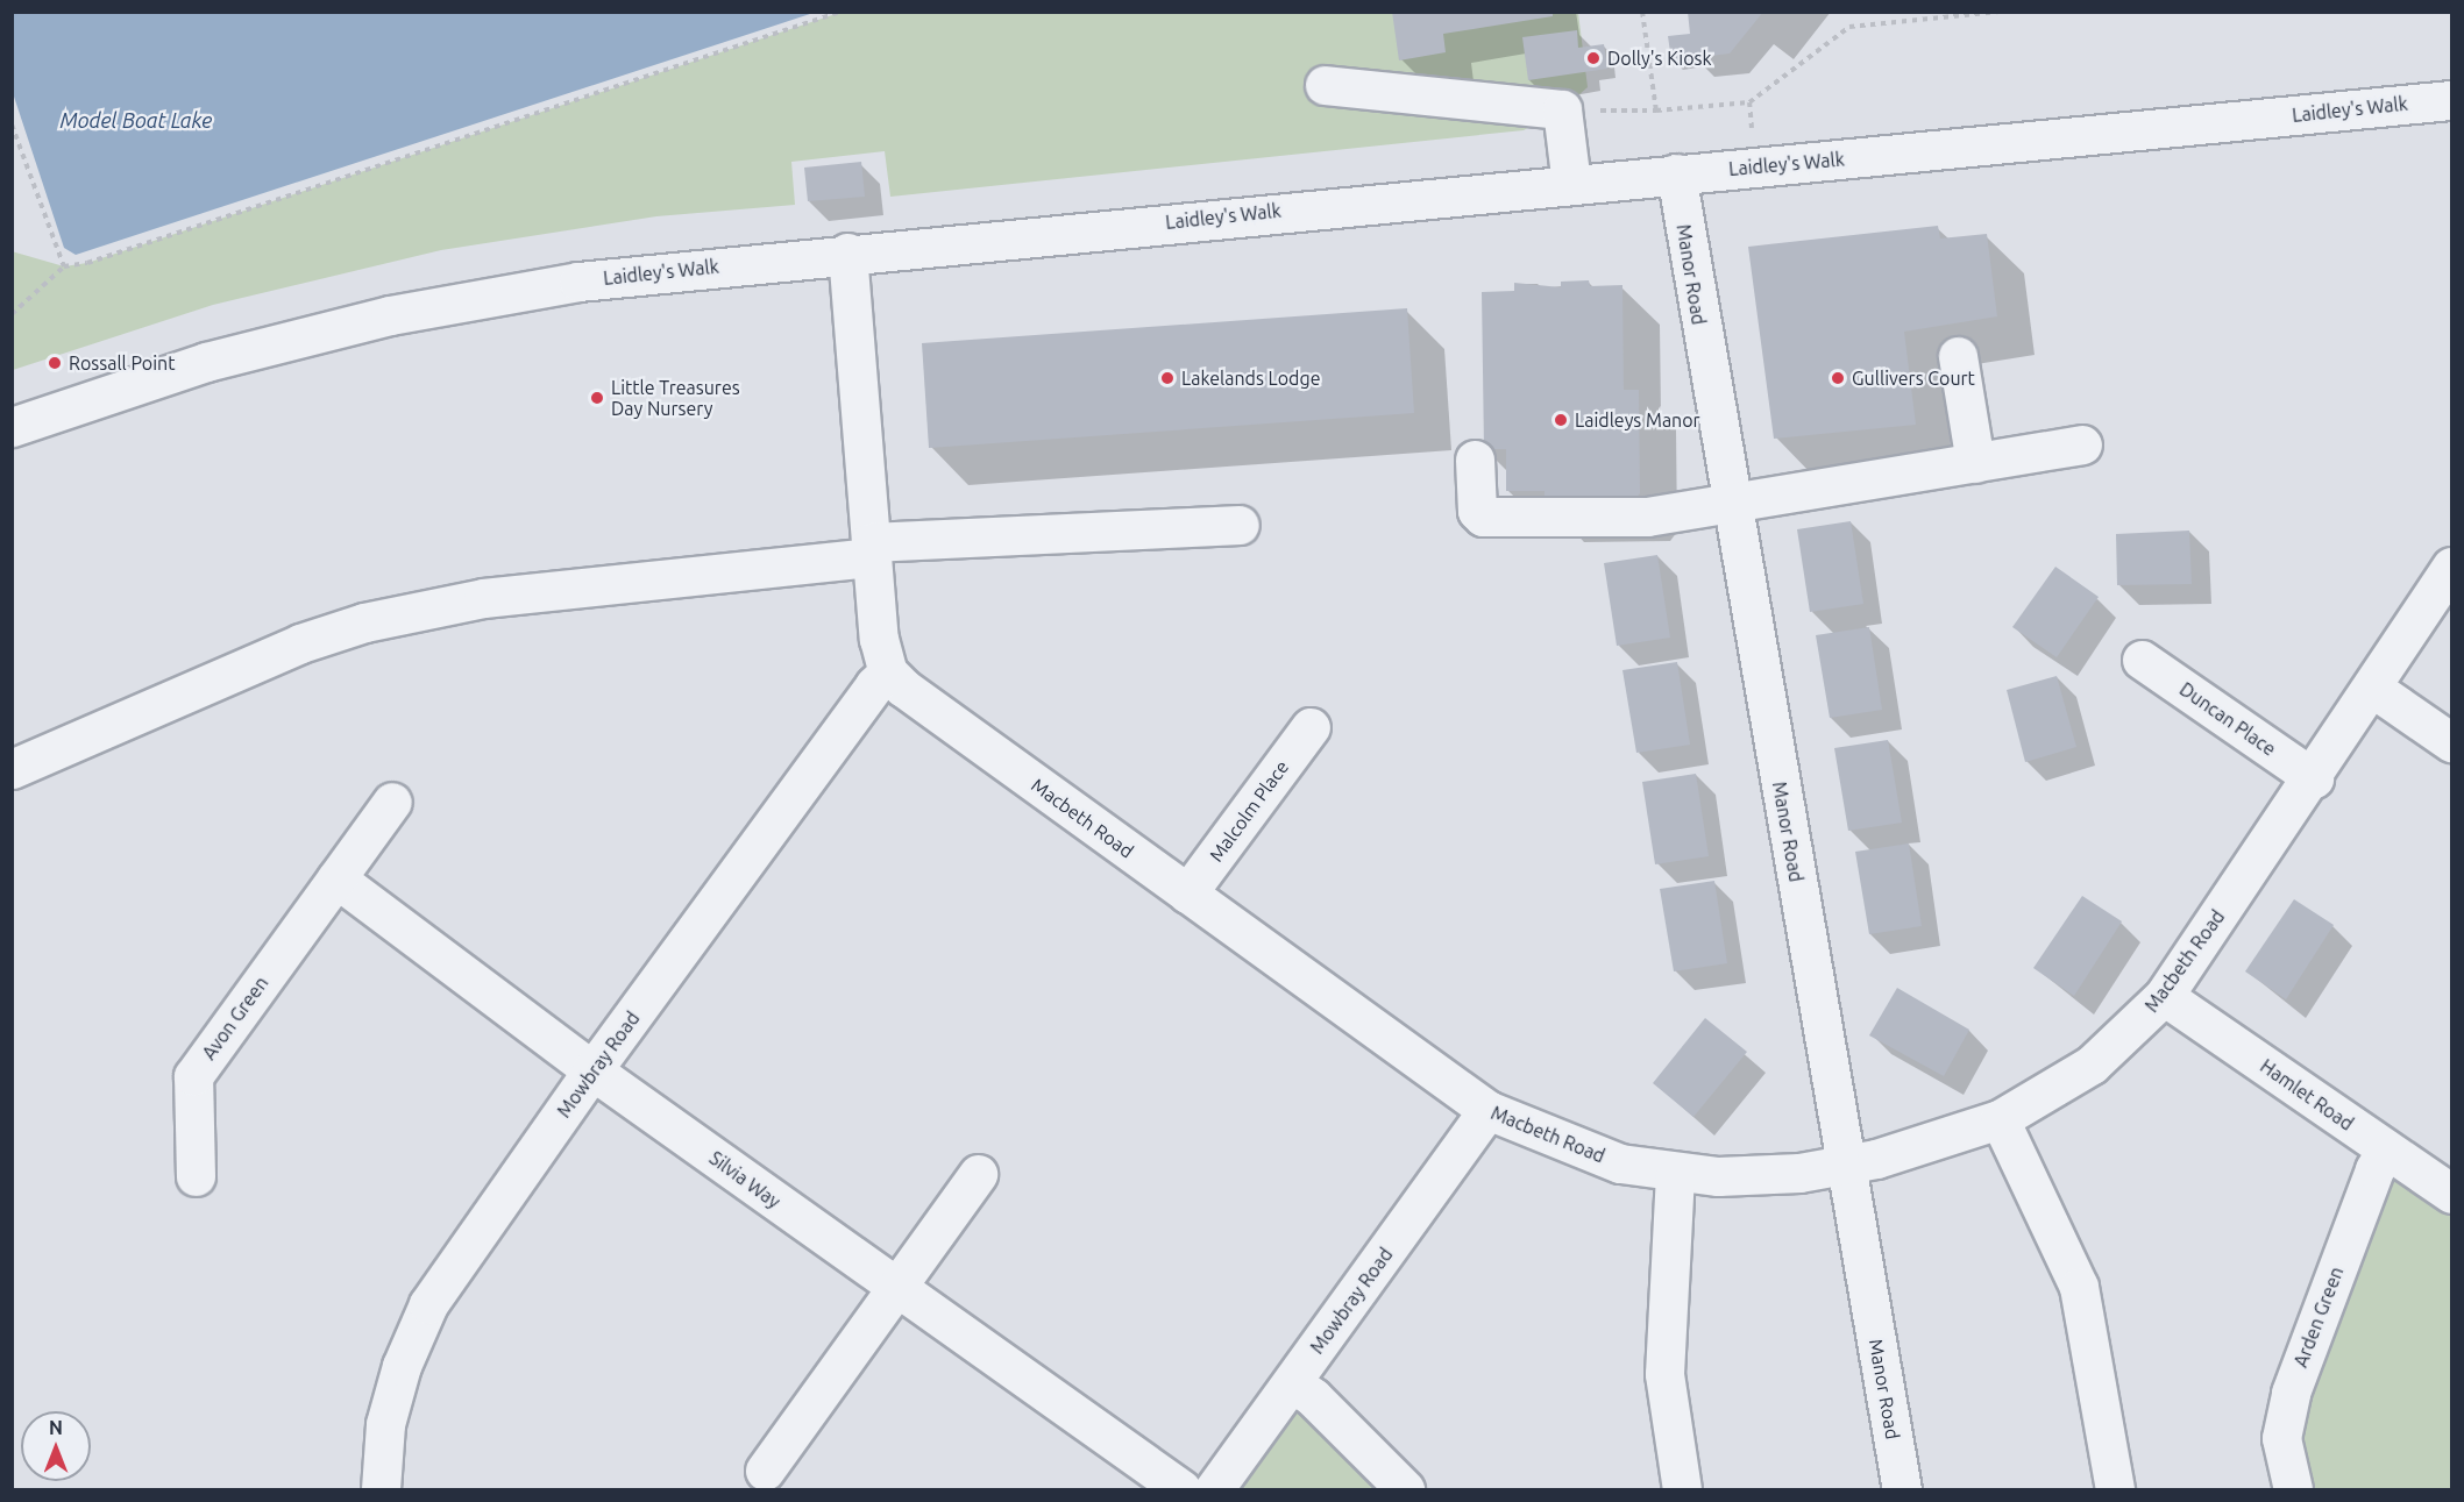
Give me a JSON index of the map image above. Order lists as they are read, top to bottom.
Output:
{
  "streets": {
    "street": [
      "Laidley's Walk",
      "Manor Road",
      "Duncan Place",
      "Malcolm Place",
      "Macbeth Road",
      "Avon Green",
      "Mowbray Road",
      "Hamlet Road",
      "Silvia Way",
      "Arden Green"
    ]
  },
  "crossings": [
    ["Laidley's Walk", "Manor Road"],
    ["Manor Road", "Macbeth Road"],
    ["Duncan Place", "Macbeth Road"],
    ["Malcolm Place", "Macbeth Road"],
    ["Macbeth Road", "Mowbray Road"],
    ["Macbeth Road", "Hamlet Road"],
    ["Mowbray Road", "Silvia Way"],
    ["Hamlet Road", "Arden Green"]
  ],
  "water": ["Model Boat Lake"],
  "places": [
    "Dolly's Kiosk",
    "Rossall Point",
    "Lakelands Lodge",
    "Gullivers Court",
    "Little Treasures Day Nursery",
    "Laidleys Manor"
  ],
  "north": "top"
}
